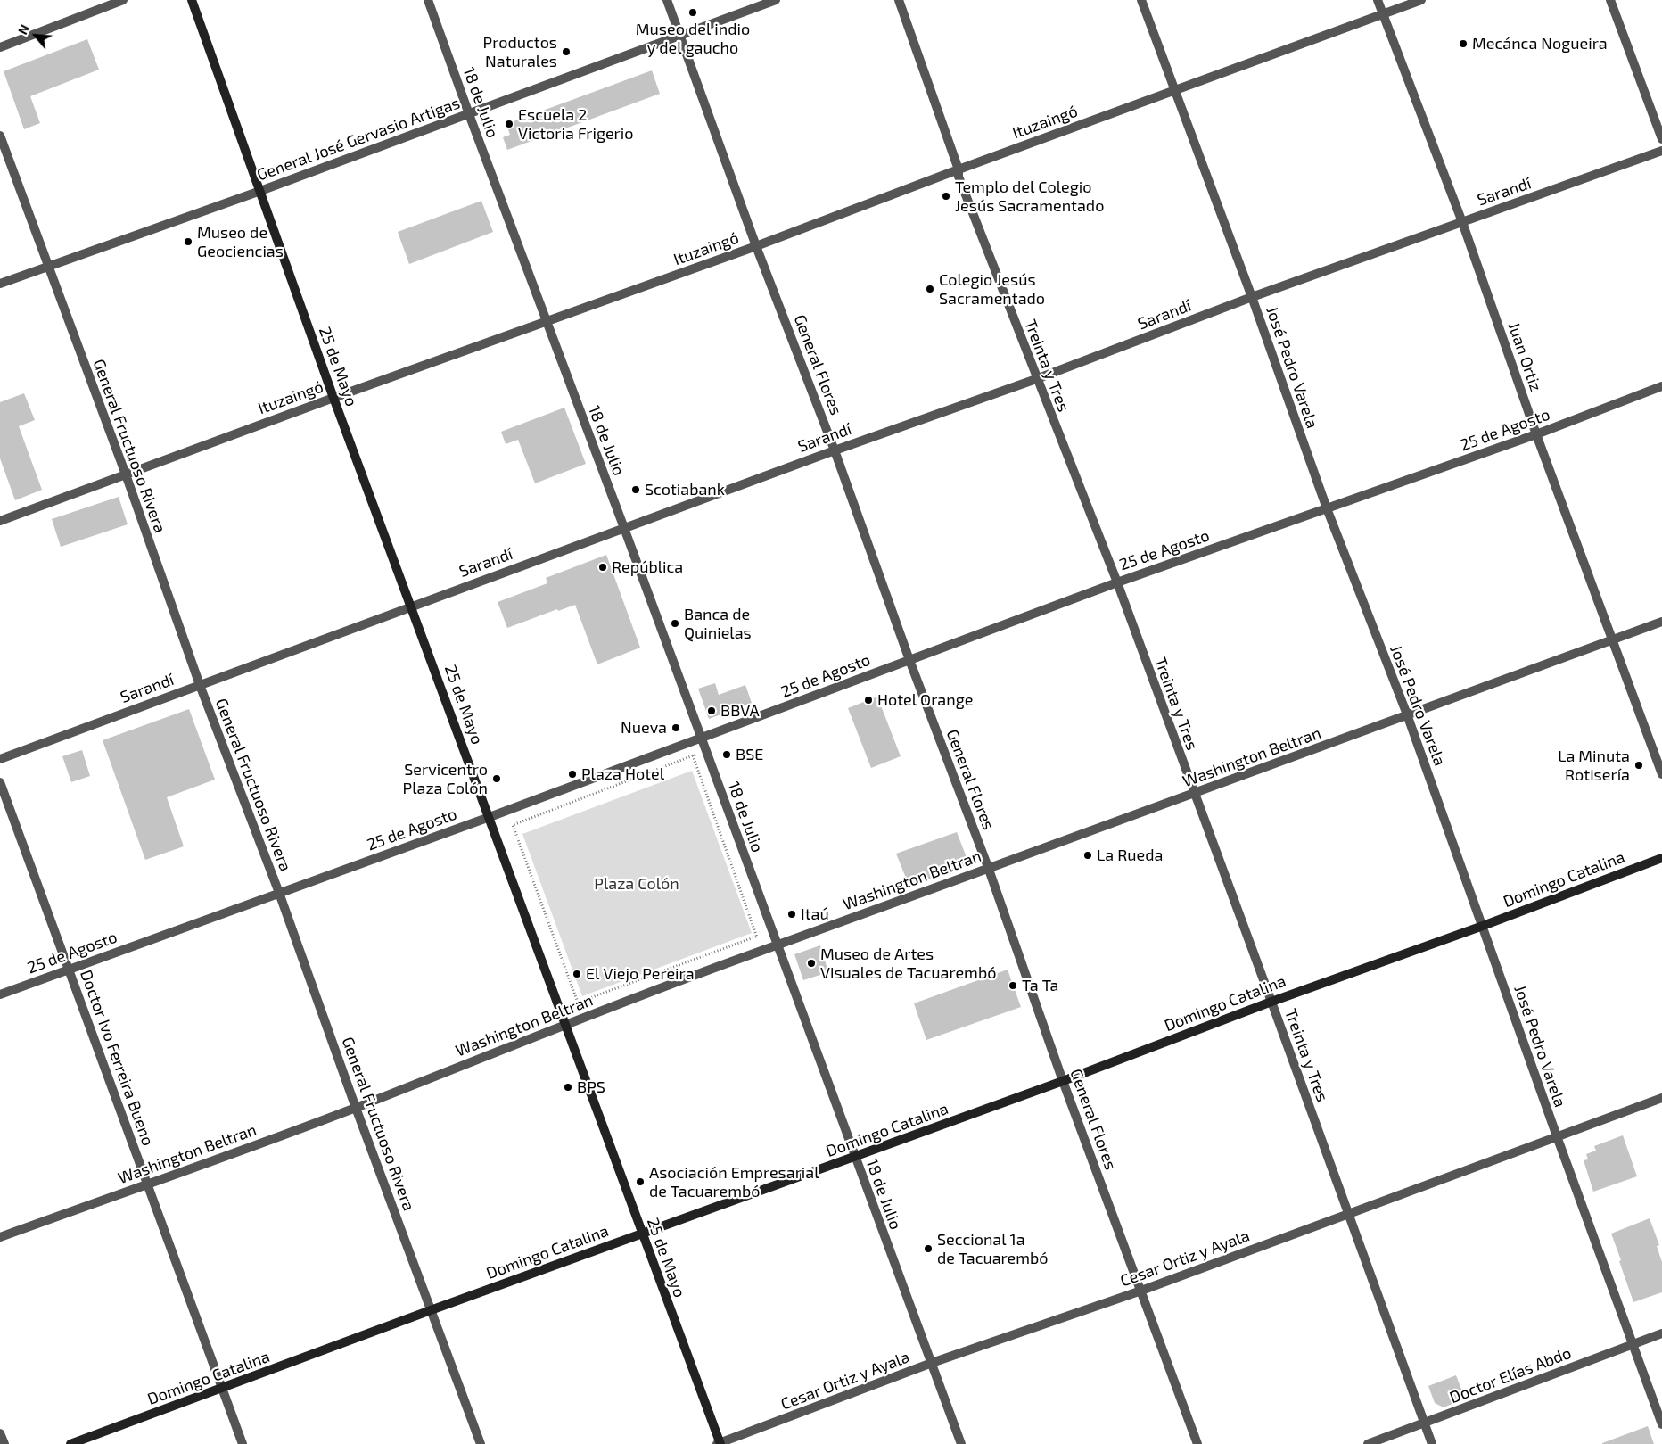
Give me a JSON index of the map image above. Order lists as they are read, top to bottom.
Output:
{
  "streets": {
    "street": [
      "18 de Julio",
      "Ituzaingó",
      "General José Gervasio Artigas",
      "Sarandí",
      "Juan Ortiz",
      "General Flores",
      "Treinta y Tres",
      "25 de Mayo",
      "José Pedro Varela",
      "25 de Agosto",
      "General Fructuoso Rivera",
      "Washington Beltran",
      "Domingo Catalina",
      "Doctor Ivo Ferreira Bueno",
      "Cesar Ortiz y Ayala",
      "Doctor Elías Abdo"
    ]
  },
  "crossings": [
    ["18 de Julio", "Ituzaingó"],
    ["18 de Julio", "General José Gervasio Artigas"],
    ["18 de Julio", "Sarandí"],
    ["18 de Julio", "25 de Agosto"],
    ["18 de Julio", "Washington Beltran"],
    ["18 de Julio", "Domingo Catalina"],
    ["18 de Julio", "Cesar Ortiz y Ayala"],
    ["Ituzaingó", "Juan Ortiz"],
    ["Ituzaingó", "General Flores"],
    ["Ituzaingó", "Treinta y Tres"],
    ["Ituzaingó", "25 de Mayo"],
    ["Ituzaingó", "José Pedro Varela"],
    ["Ituzaingó", "General Fructuoso Rivera"],
    ["General José Gervasio Artigas", "General Flores"],
    ["General José Gervasio Artigas", "25 de Mayo"],
    ["General José Gervasio Artigas", "General Fructuoso Rivera"],
    ["Sarandí", "Juan Ortiz"],
    ["Sarandí", "General Flores"],
    ["Sarandí", "Treinta y Tres"],
    ["Sarandí", "25 de Mayo"],
    ["Sarandí", "José Pedro Varela"],
    ["Sarandí", "General Fructuoso Rivera"],
    ["Juan Ortiz", "25 de Agosto"],
    ["Juan Ortiz", "Washington Beltran"],
    ["General Flores", "25 de Agosto"],
    ["General Flores", "Washington Beltran"],
    ["General Flores", "Domingo Catalina"],
    ["General Flores", "Cesar Ortiz y Ayala"],
    ["Treinta y Tres", "25 de Agosto"],
    ["Treinta y Tres", "Washington Beltran"],
    ["Treinta y Tres", "Domingo Catalina"],
    ["Treinta y Tres", "Cesar Ortiz y Ayala"],
    ["Treinta y Tres", "Doctor Elías Abdo"],
    ["25 de Mayo", "25 de Agosto"],
    ["25 de Mayo", "Washington Beltran"],
    ["25 de Mayo", "Domingo Catalina"],
    ["25 de Mayo", "Cesar Ortiz y Ayala"],
    ["José Pedro Varela", "25 de Agosto"],
    ["José Pedro Varela", "Washington Beltran"],
    ["José Pedro Varela", "Domingo Catalina"],
    ["José Pedro Varela", "Cesar Ortiz y Ayala"],
    ["José Pedro Varela", "Doctor Elías Abdo"],
    ["25 de Agosto", "General Fructuoso Rivera"],
    ["25 de Agosto", "Doctor Ivo Ferreira Bueno"],
    ["General Fructuoso Rivera", "Washington Beltran"],
    ["General Fructuoso Rivera", "Domingo Catalina"],
    ["Washington Beltran", "Doctor Ivo Ferreira Bueno"],
    ["Domingo Catalina", "Doctor Ivo Ferreira Bueno"]
  ],
  "parks": ["Plaza Colón"],
  "places": [
    "Museo del indio y del gaucho",
    "Mecánca Nogueira",
    "Productos Naturales",
    "Escuela 2 Victoria Frigerio",
    "Templo del Colegio Jesús Sacramentado",
    "Museo de Geociencias",
    "Colegio Jesús Sacramentado",
    "Scotiabank",
    "República",
    "Banca de Quinielas",
    "Hotel Orange",
    "BBVA",
    "Nueva",
    "BSE",
    "La Minuta Rotisería",
    "Plaza Hotel",
    "Servicentro Plaza Colón",
    "La Rueda",
    "Itaú",
    "Museo de Artes Visuales de Tacuarembó",
    "El Viejo Pereira",
    "Ta Ta",
    "BPS",
    "Asociación Empresarial de Tacuarembó",
    "Seccional 1a de Tacuarembó"
  ],
  "north": "top left"
}
